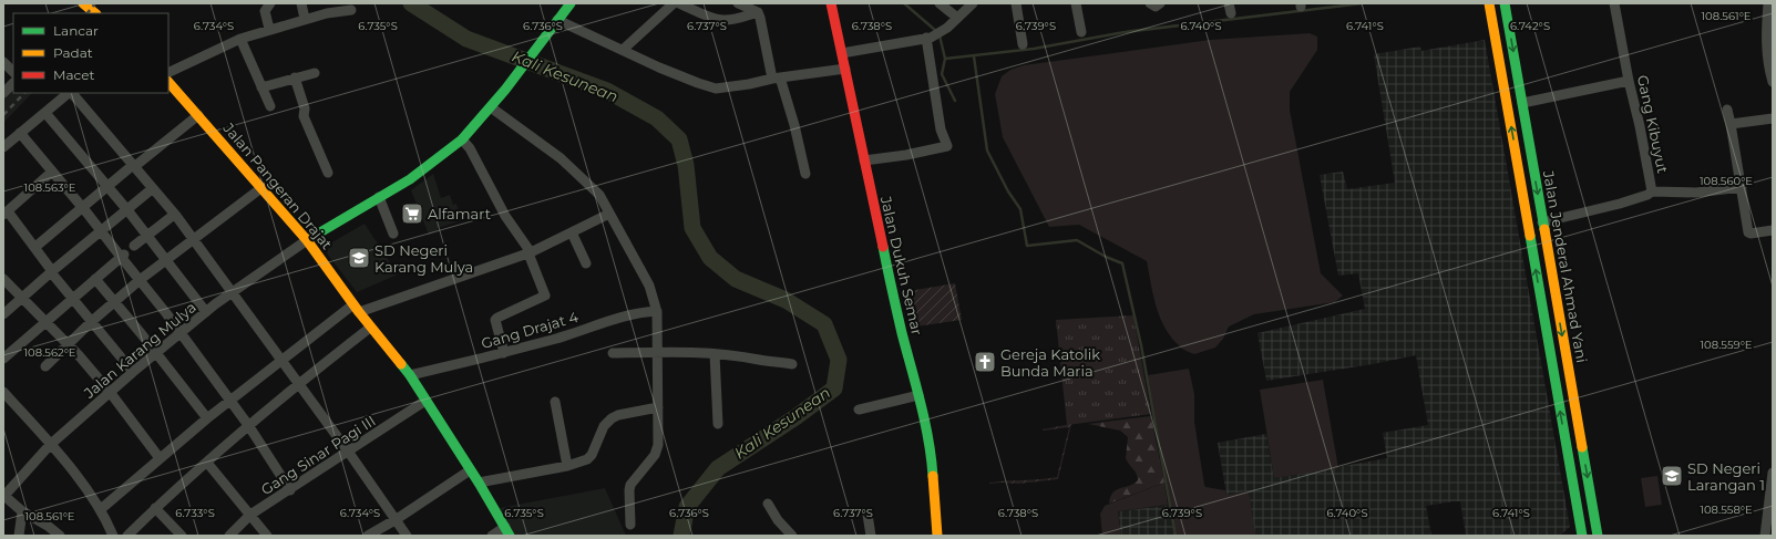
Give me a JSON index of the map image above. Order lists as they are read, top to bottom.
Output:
{
  "streets": {
    "main road": ["Jalan Pangeran Drajat", "Jalan Dukuh Semar", "Jalan Jenderal Ahmad Yani"],
    "street": [
      "Gang Kibuyut",
      "Gang Drajat 4",
      "Jalan Karang Mulya",
      "Gang Sinar Pagi III"
    ]
  },
  "crossings": [
    ["Gang Kibuyut", "Jalan Jenderal Ahmad Yani"],
    ["Jalan Pangeran Drajat", "Gang Drajat 4"],
    ["Jalan Pangeran Drajat", "Jalan Karang Mulya"],
    ["Jalan Pangeran Drajat", "Gang Sinar Pagi III"]
  ],
  "water": ["Kali Kesunean"],
  "places": {
    "supermarket": ["Alfamart"],
    "school or university": ["SD Negeri Karang Mulya", "SD Negeri Larangan 1"],
    "church": ["Gereja Katolik Bunda Maria"]
  },
  "legend": ["Lancar", "Padat", "Macet"],
  "coordinates": [
    "108.561°E",
    "6.734°S",
    "6.735°S",
    "6.736°S",
    "6.737°S",
    "6.738°S",
    "6.739°S",
    "6.740°S",
    "6.741°S",
    "6.742°S",
    "108.560°E",
    "108.563°E",
    "108.559°E",
    "108.562°E",
    "108.558°E",
    "6.733°S"
  ]
}
